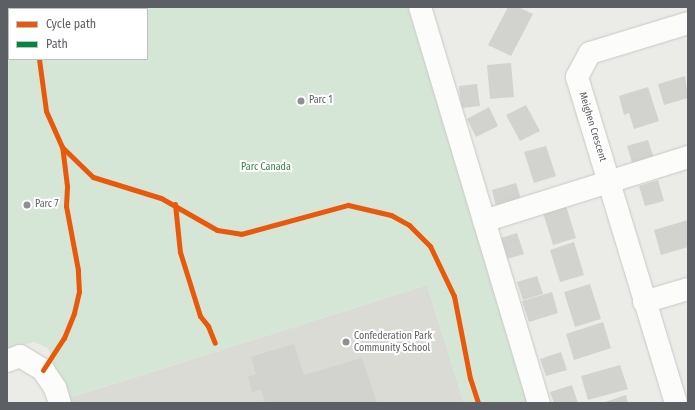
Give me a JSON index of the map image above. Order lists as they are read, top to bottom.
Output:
{
  "streets": {
    "street": ["Meighen Crescent"]
  },
  "parks": ["Parc Canada"],
  "places": ["Parc 1", "Parc 7", "Confederation Park Community School"],
  "legend": ["Cycle path", "Path"]
}
